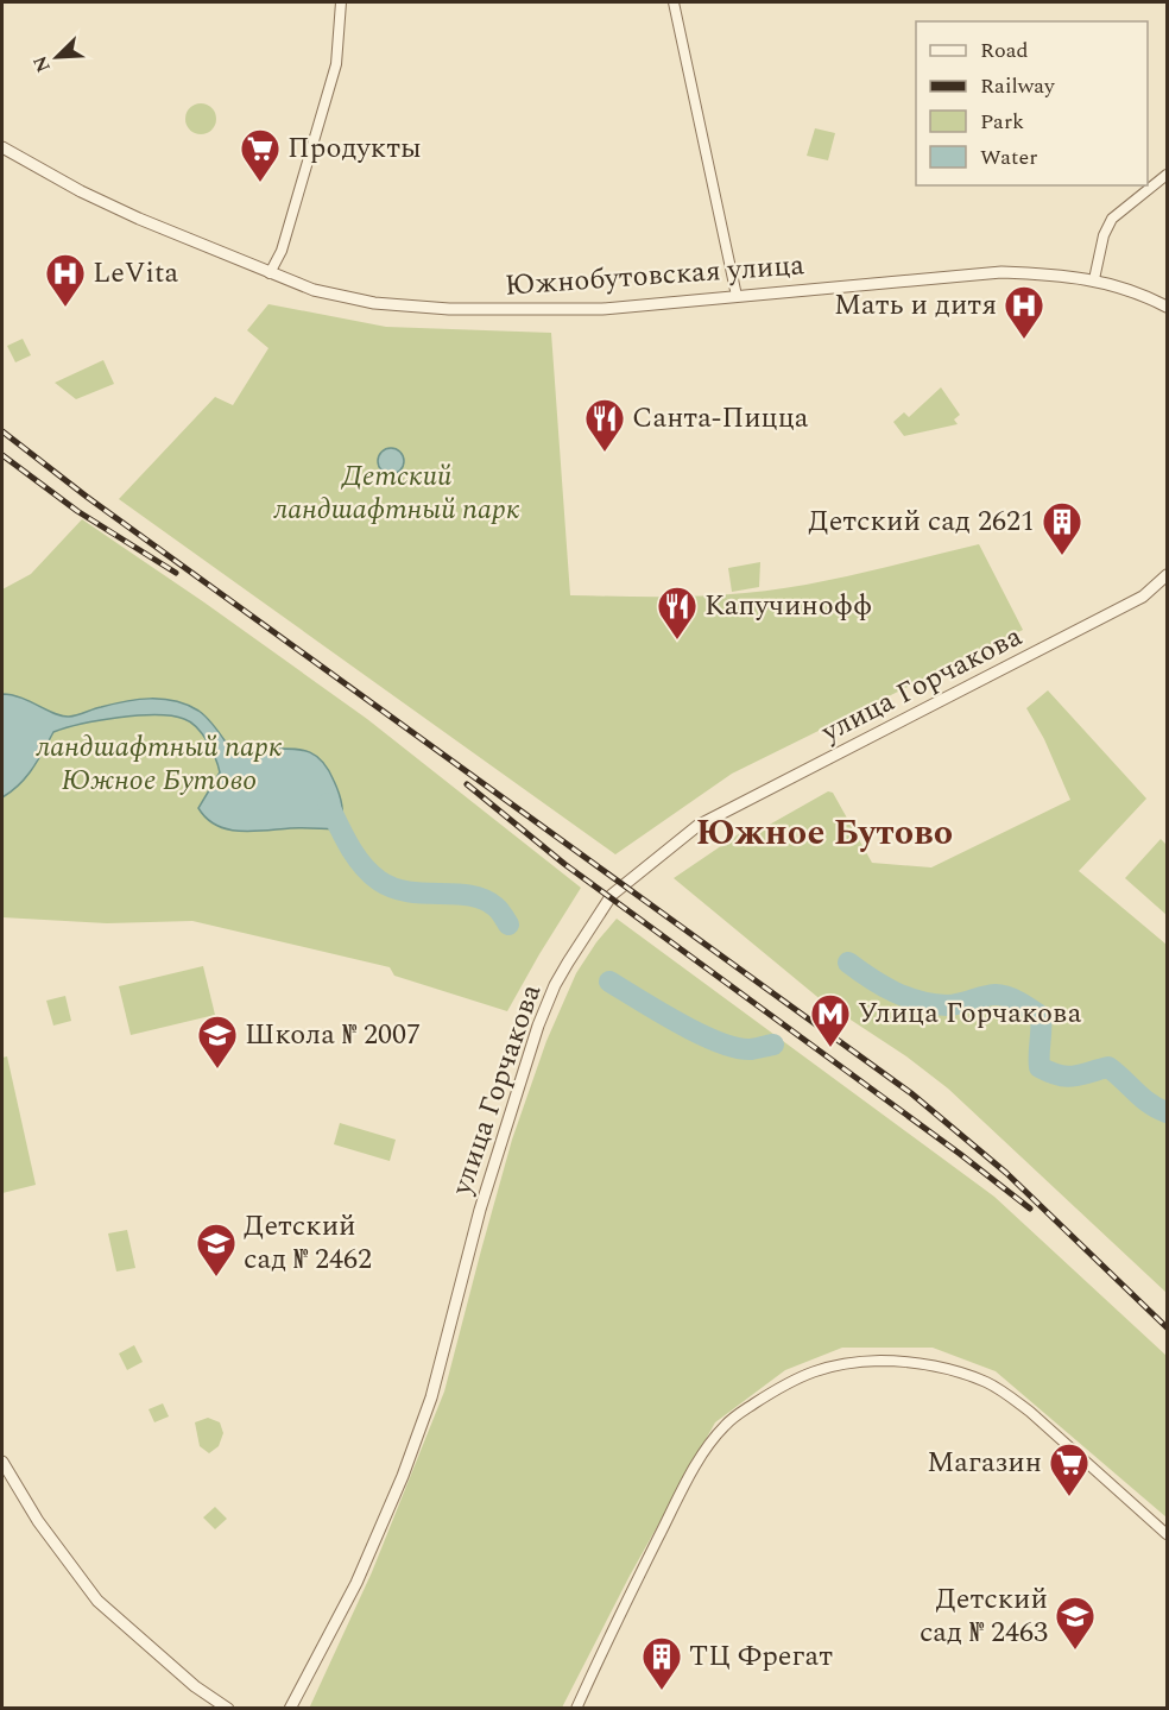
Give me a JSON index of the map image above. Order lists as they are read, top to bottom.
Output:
{
  "streets": {
    "street": ["Южнобутовская улица", "улица Горчакова"]
  },
  "districts": ["Южное Бутово"],
  "parks": ["Детский ландшафтный парк", "ландшафтный парк Южное Бутово"],
  "places": {
    "supermarket": ["Продукты", "Магазин"],
    "hospital": ["LeVita", "Мать и дитя"],
    "restaurant": ["Санта-Пицца", "Капучинофф"],
    "building": ["Детский сад 2621", "ТЦ Фрегат"],
    "metro station": ["Улица Горчакова"],
    "school or university": ["Школа № 2007", "Детский сад № 2462", "Детский сад № 2463"]
  },
  "legend": [
    "Road",
    "Railway",
    "Park",
    "Water"
  ],
  "north": "bottom left"
}
